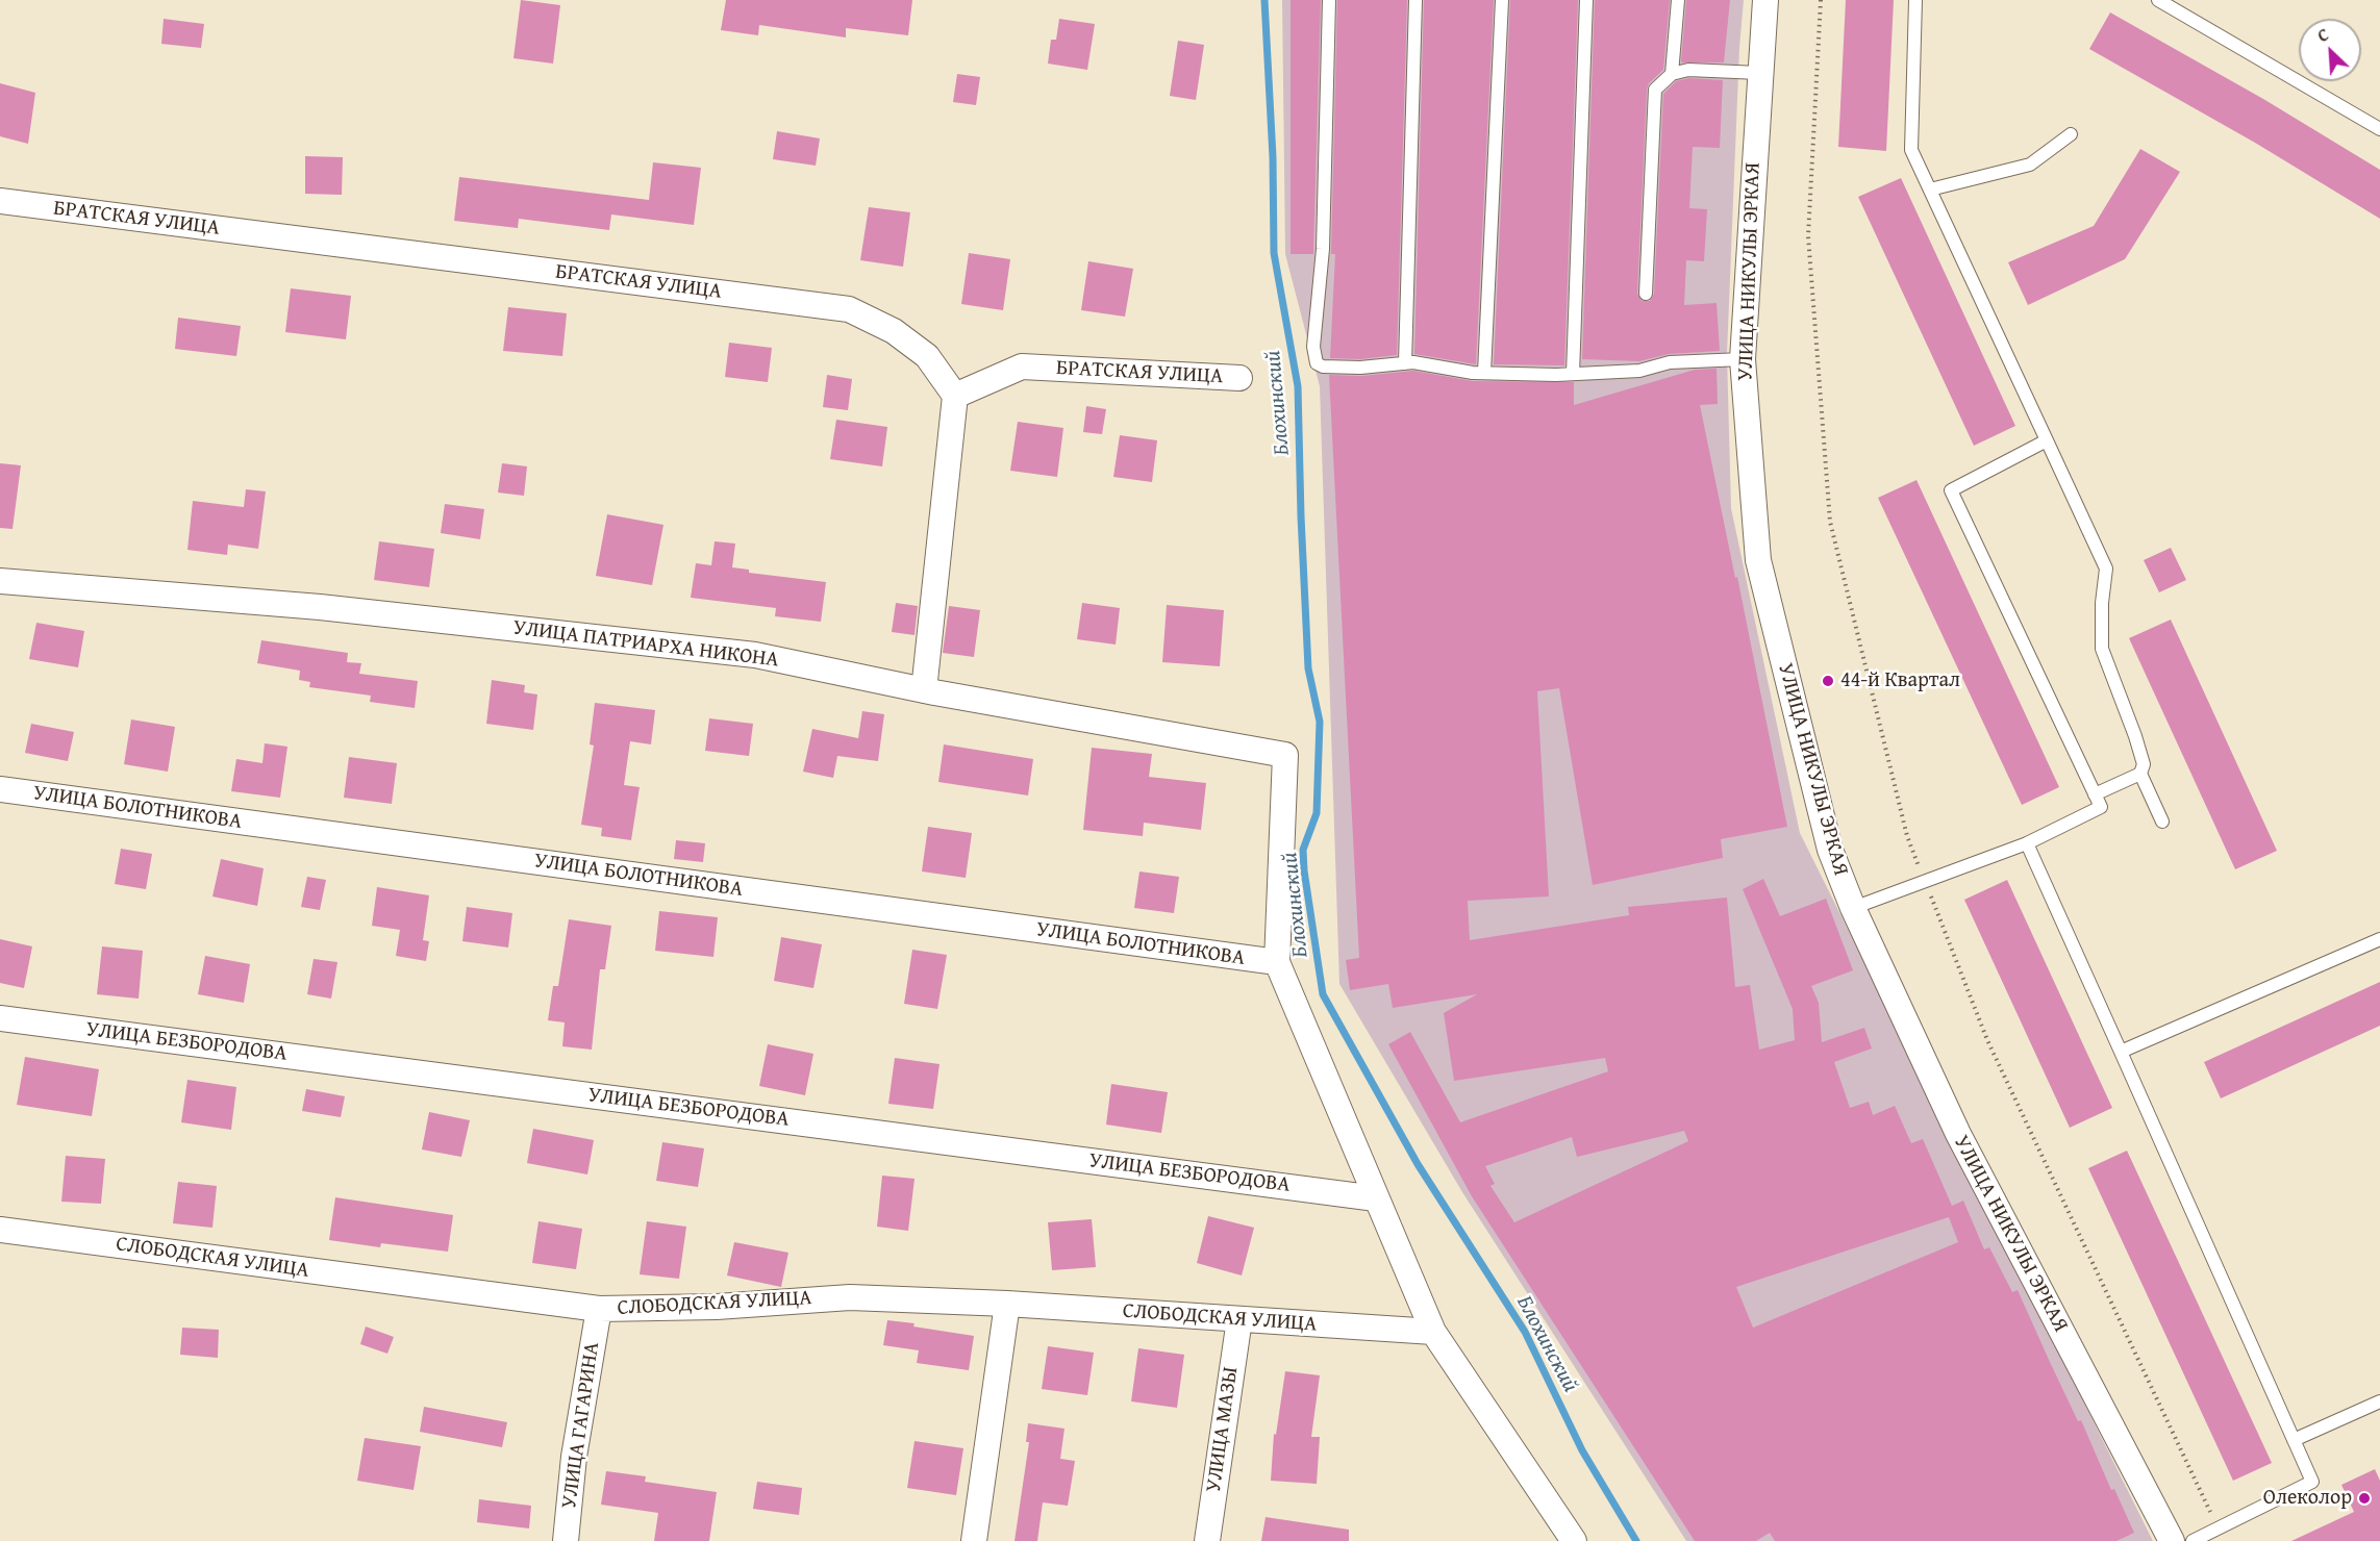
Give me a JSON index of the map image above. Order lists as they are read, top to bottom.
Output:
{
  "streets": {
    "street": [
      "БРАТСКАЯ УЛИЦА",
      "УЛИЦА НИКУЛЫ ЭРКАЯ",
      "УЛИЦА ПАТРИАРХА НИКОНА",
      "УЛИЦА БОЛОТНИКОВА",
      "УЛИЦА БЕЗБОРОДОВА",
      "СЛОБОДСКАЯ УЛИЦА",
      "УЛИЦА ГАГАРИНА",
      "УЛИЦА МАЗЫ"
    ]
  },
  "crossings": [
    ["УЛИЦА ПАТРИАРХА НИКОНА", "УЛИЦА БОЛОТНИКОВА"],
    ["СЛОБОДСКАЯ УЛИЦА", "УЛИЦА ГАГАРИНА"],
    ["СЛОБОДСКАЯ УЛИЦА", "УЛИЦА МАЗЫ"]
  ],
  "water": ["Блохинский"],
  "places": ["44-й Квартал", "Олеколор"],
  "north": "top left"
}
